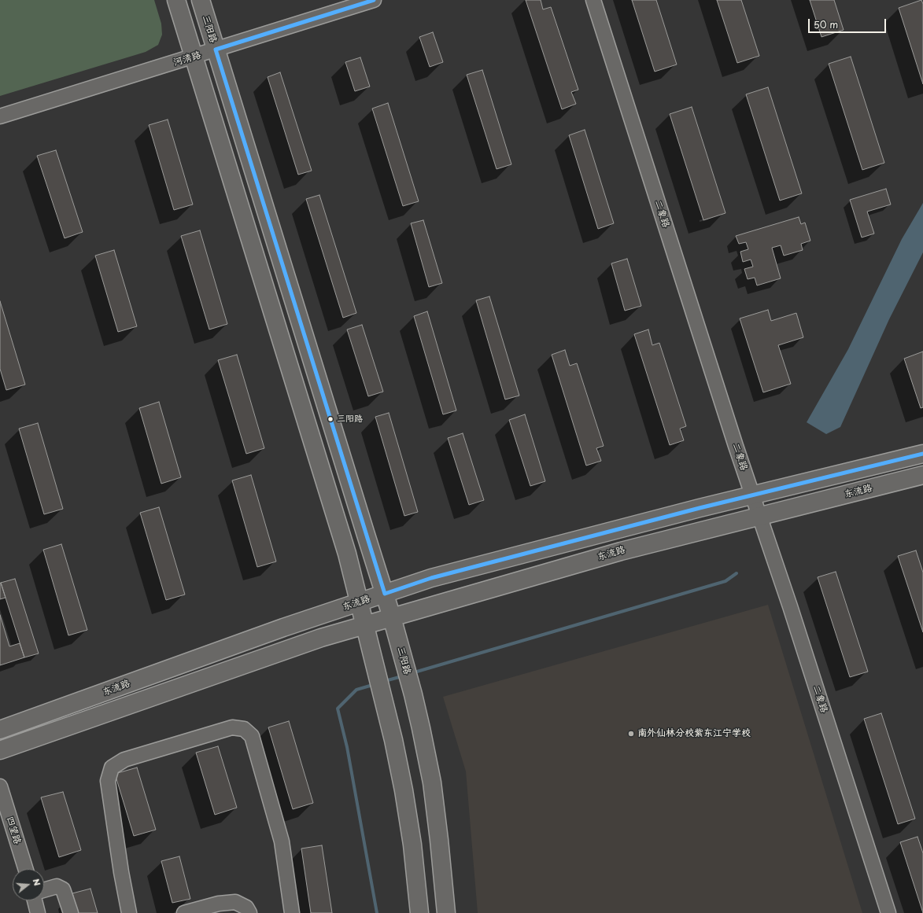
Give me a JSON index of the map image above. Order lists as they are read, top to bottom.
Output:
{
  "streets": {
    "main road": ["三阳路", "东流路"],
    "street": ["河清路", "二象路", "四望路"]
  },
  "crossings": [
    ["三阳路", "河清路"],
    ["三阳路", "东流路"],
    ["二象路", "东流路"]
  ],
  "places": ["三阳路", "南外仙林分校紫东江宁学校"],
  "scale_bar": "50 m",
  "north": "right"
}
